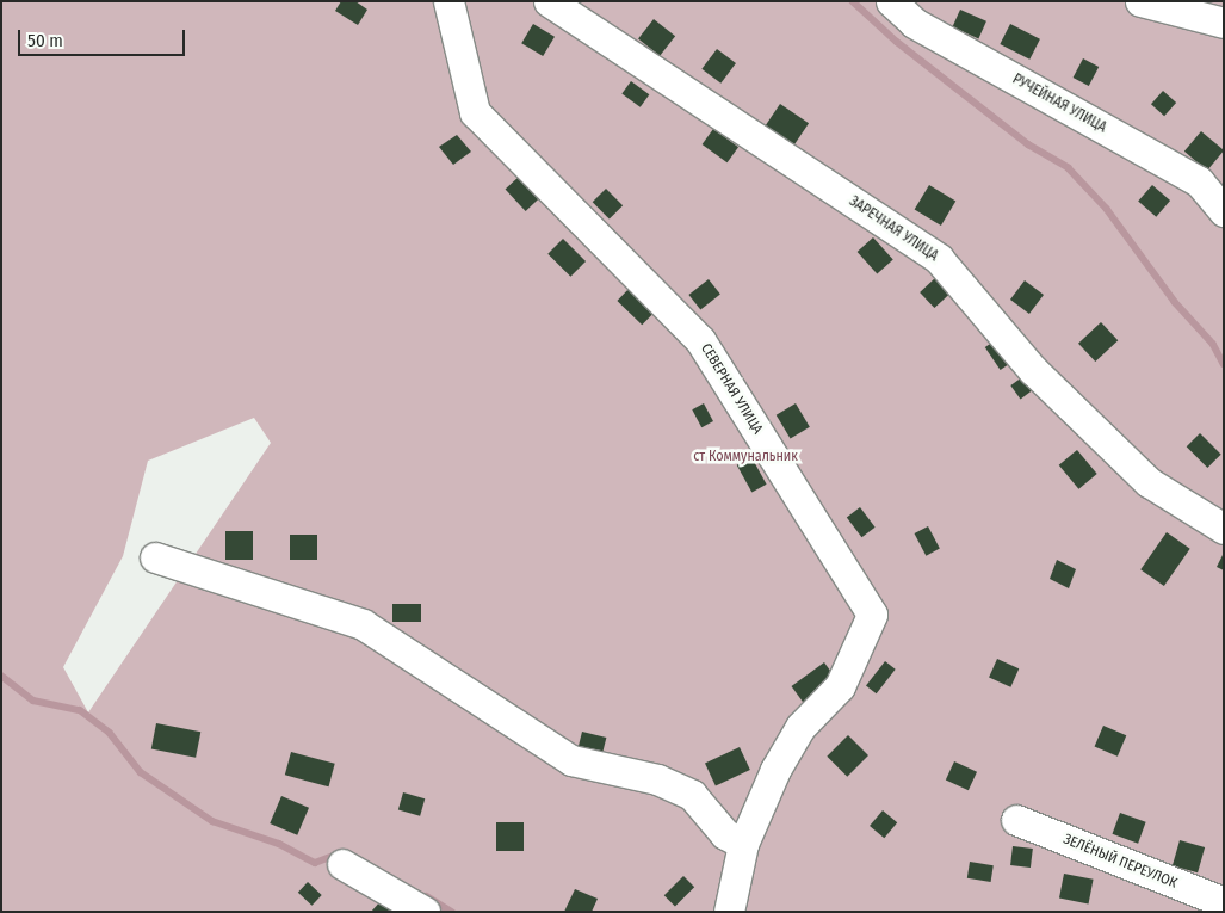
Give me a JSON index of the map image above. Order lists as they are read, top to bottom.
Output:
{
  "streets": {
    "street": [
      "РУЧЕЙНАЯ УЛИЦА",
      "ЗАРЕЧНАЯ УЛИЦА",
      "СЕВЕРНАЯ УЛИЦА",
      "ЗЕЛЁНЫЙ ПЕРЕУЛОК"
    ]
  },
  "parks": ["ст Коммунальник"],
  "scale_bar": "50 m"
}
